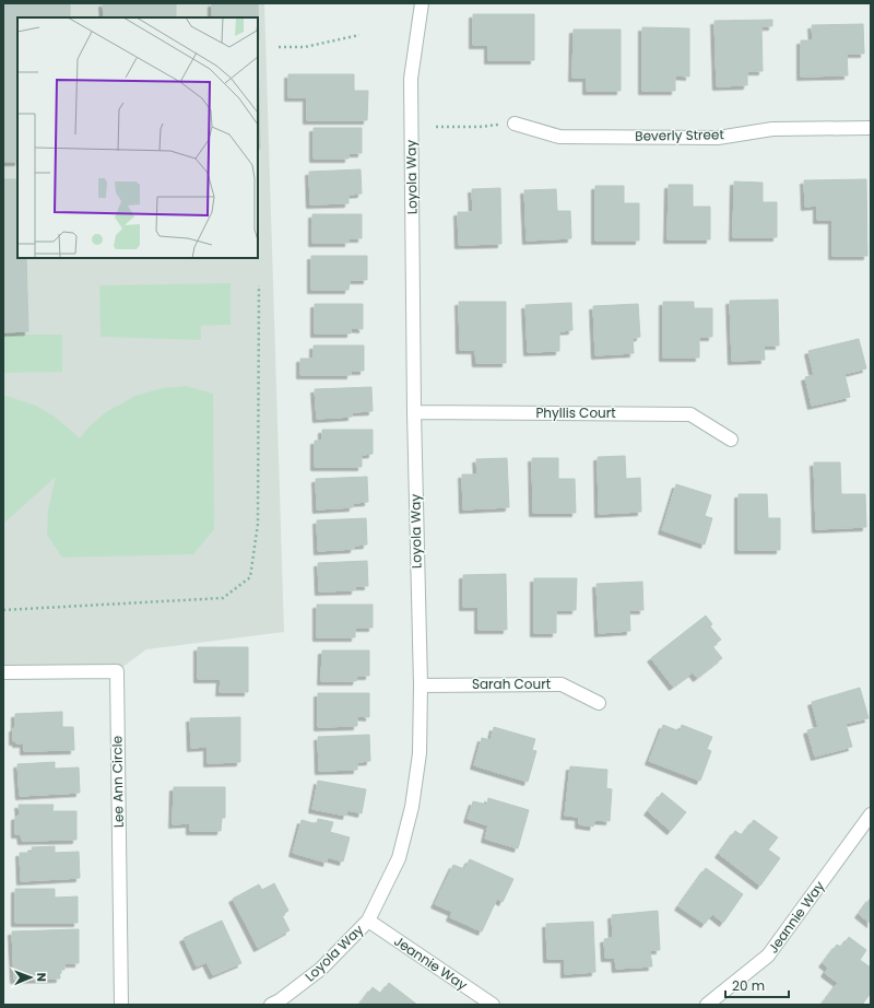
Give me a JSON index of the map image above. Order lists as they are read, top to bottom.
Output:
{
  "streets": {
    "street": [
      "Beverly Street",
      "Loyola Way",
      "Phyllis Court",
      "Sarah Court",
      "Lee Ann Circle",
      "Jeannie Way"
    ]
  },
  "crossings": [
    ["Loyola Way", "Phyllis Court"],
    ["Loyola Way", "Sarah Court"],
    ["Loyola Way", "Jeannie Way"]
  ],
  "scale_bar": "20 m",
  "north": "right"
}
